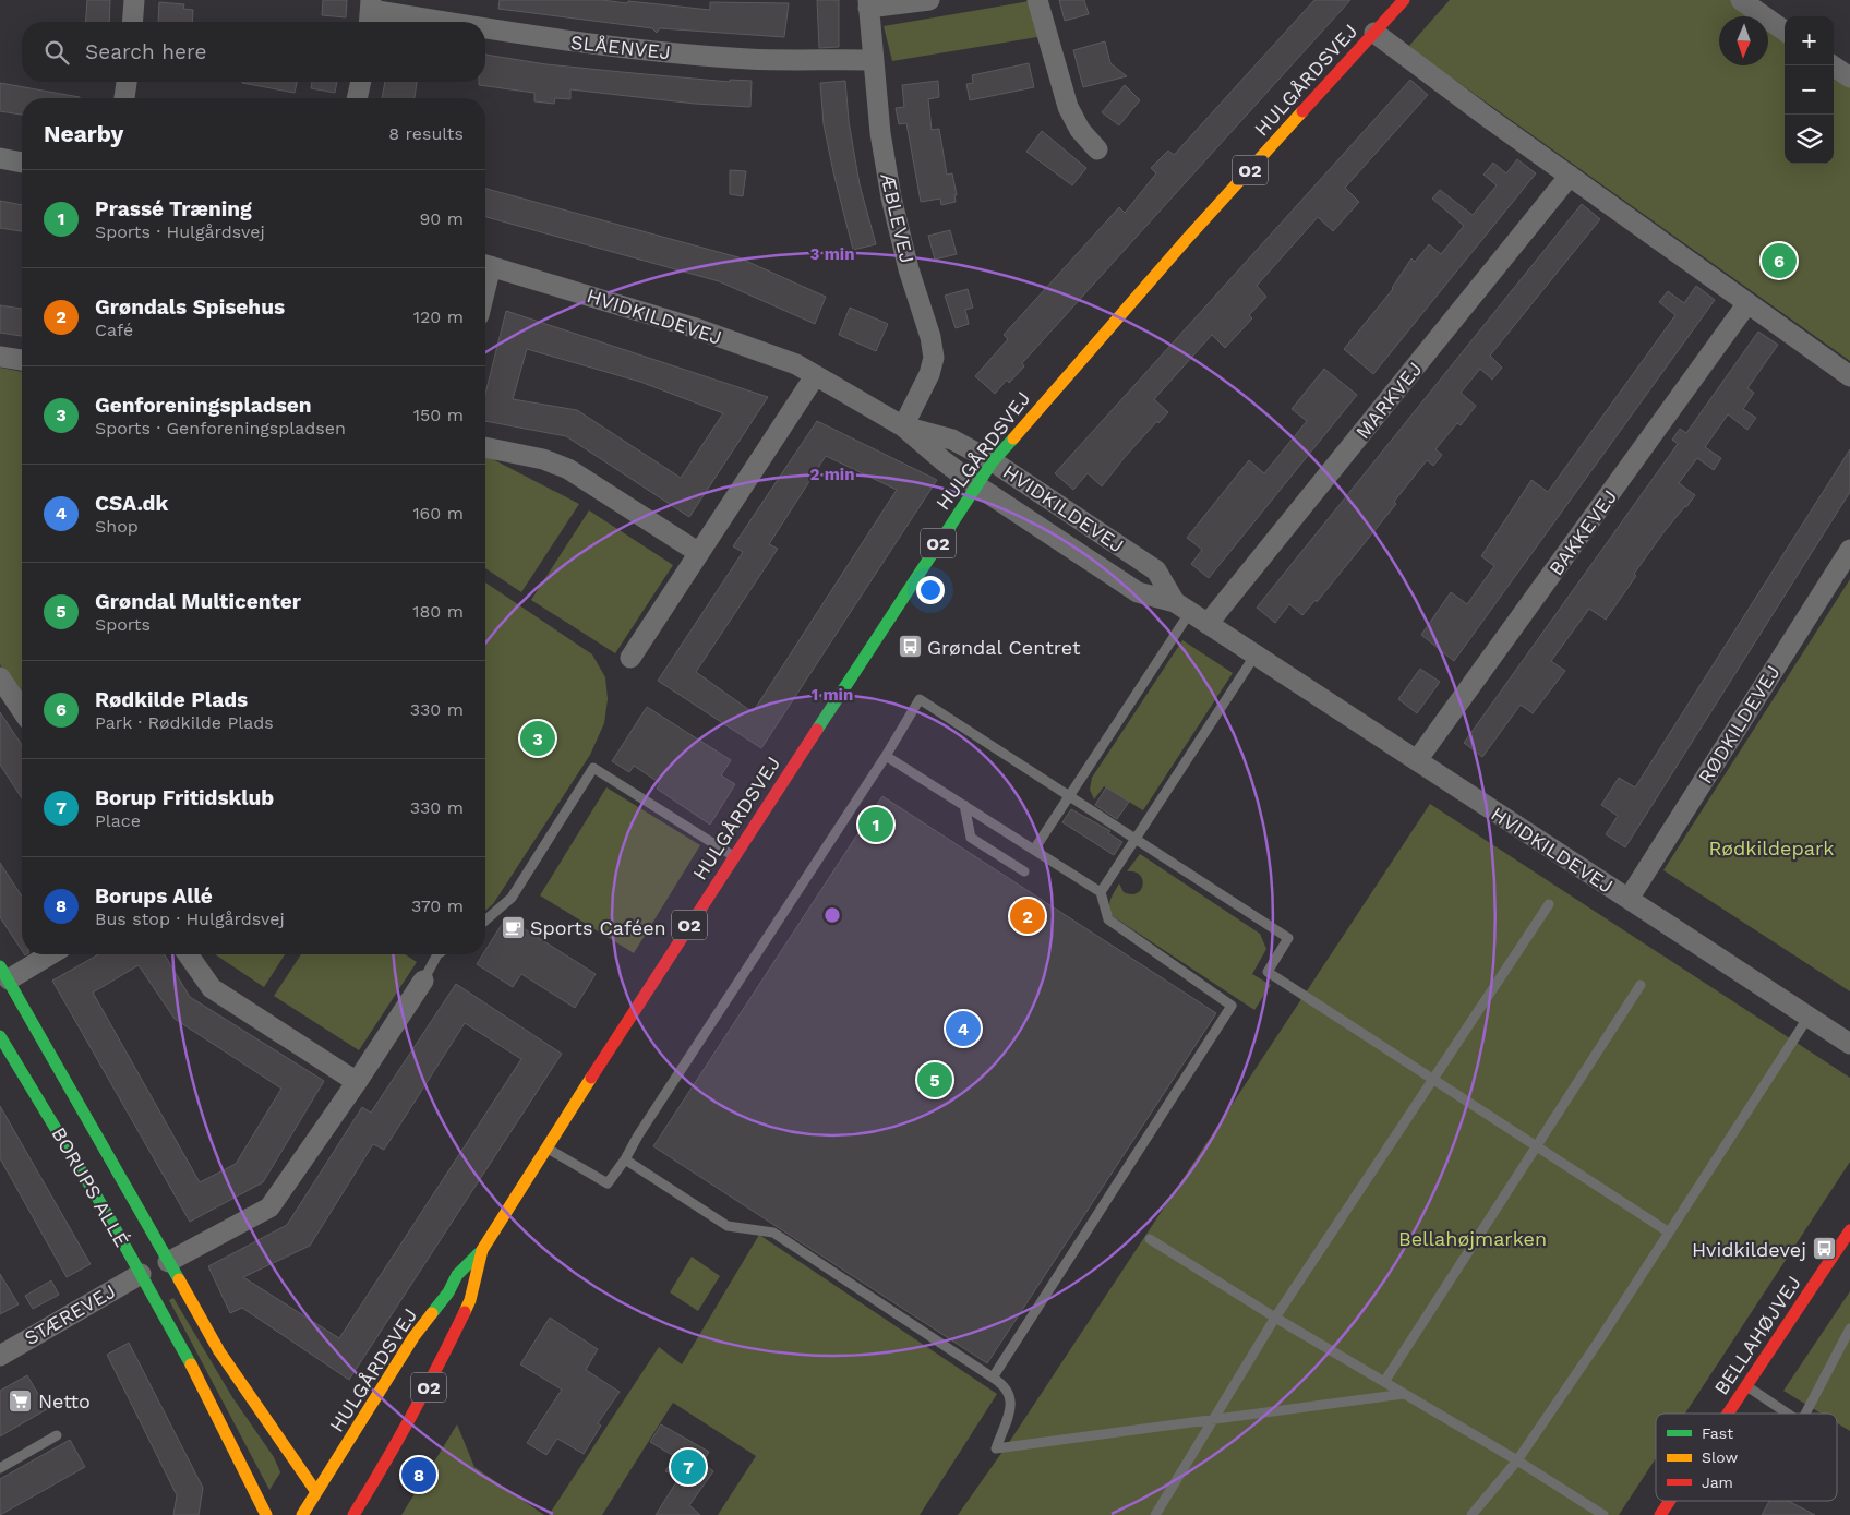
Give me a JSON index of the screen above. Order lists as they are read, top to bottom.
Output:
{
  "streets": {
    "main road": [
      "HULGÅRDSVEJ",
      "O2",
      "BORUPS ALLÉ",
      "BELLAHØJVEJ"
    ],
    "street": [
      "SLÅENVEJ",
      "ÆBLEVEJ",
      "HVIDKILDEVEJ",
      "MARKVEJ",
      "BAKKEVEJ",
      "RØDKILDEVEJ",
      "STÆREVEJ"
    ]
  },
  "crossings": [
    ["SLÅENVEJ", "ÆBLEVEJ"],
    ["HULGÅRDSVEJ", "HVIDKILDEVEJ"],
    ["HULGÅRDSVEJ", "BORUPS ALLÉ"],
    ["ÆBLEVEJ", "HVIDKILDEVEJ"],
    ["HVIDKILDEVEJ", "MARKVEJ"],
    ["HVIDKILDEVEJ", "BAKKEVEJ"],
    ["HVIDKILDEVEJ", "RØDKILDEVEJ"],
    ["BORUPS ALLÉ", "STÆREVEJ"]
  ],
  "parks": ["Rødkildepark", "Bellahøjmarken"],
  "places": {
    "bus stop": ["Grøndal Centret", "Hvidkildevej"],
    "cafe": ["Sports Caféen"],
    "supermarket": ["Netto"]
  },
  "legend": ["Fast", "Slow", "Jam"],
  "north": "bottom",
  "page": {
    "map_buttons": ["+", "−"],
    "search": "Search here",
    "heading": ["Nearby", "8 results"],
    "list": [
      {
        "mark": "1",
        "name": "Prassé Træning",
        "note": "Sports · Hulgårdsvej",
        "value": "90 m"
      },
      {
        "mark": "2",
        "name": "Grøndals Spisehus",
        "note": "Café",
        "value": "120 m"
      },
      {
        "mark": "3",
        "name": "Genforeningspladsen",
        "note": "Sports · Genforeningspladsen",
        "value": "150 m"
      },
      {
        "mark": "4",
        "name": "CSA.dk",
        "note": "Shop",
        "value": "160 m"
      },
      {
        "mark": "5",
        "name": "Grøndal Multicenter",
        "note": "Sports",
        "value": "180 m"
      },
      {
        "mark": "6",
        "name": "Rødkilde Plads",
        "note": "Park · Rødkilde Plads",
        "value": "330 m"
      },
      {
        "mark": "7",
        "name": "Borup Fritidsklub",
        "note": "Place",
        "value": "330 m"
      },
      {
        "mark": "8",
        "name": "Borups Allé",
        "note": "Bus stop · Hulgårdsvej",
        "value": "370 m"
      }
    ],
    "pins": [
      "6",
      "3",
      "1",
      "2",
      "4",
      "5",
      "7",
      "8"
    ]
  },
  "rings": ["3 min", "2 min", "1 min"]
}
